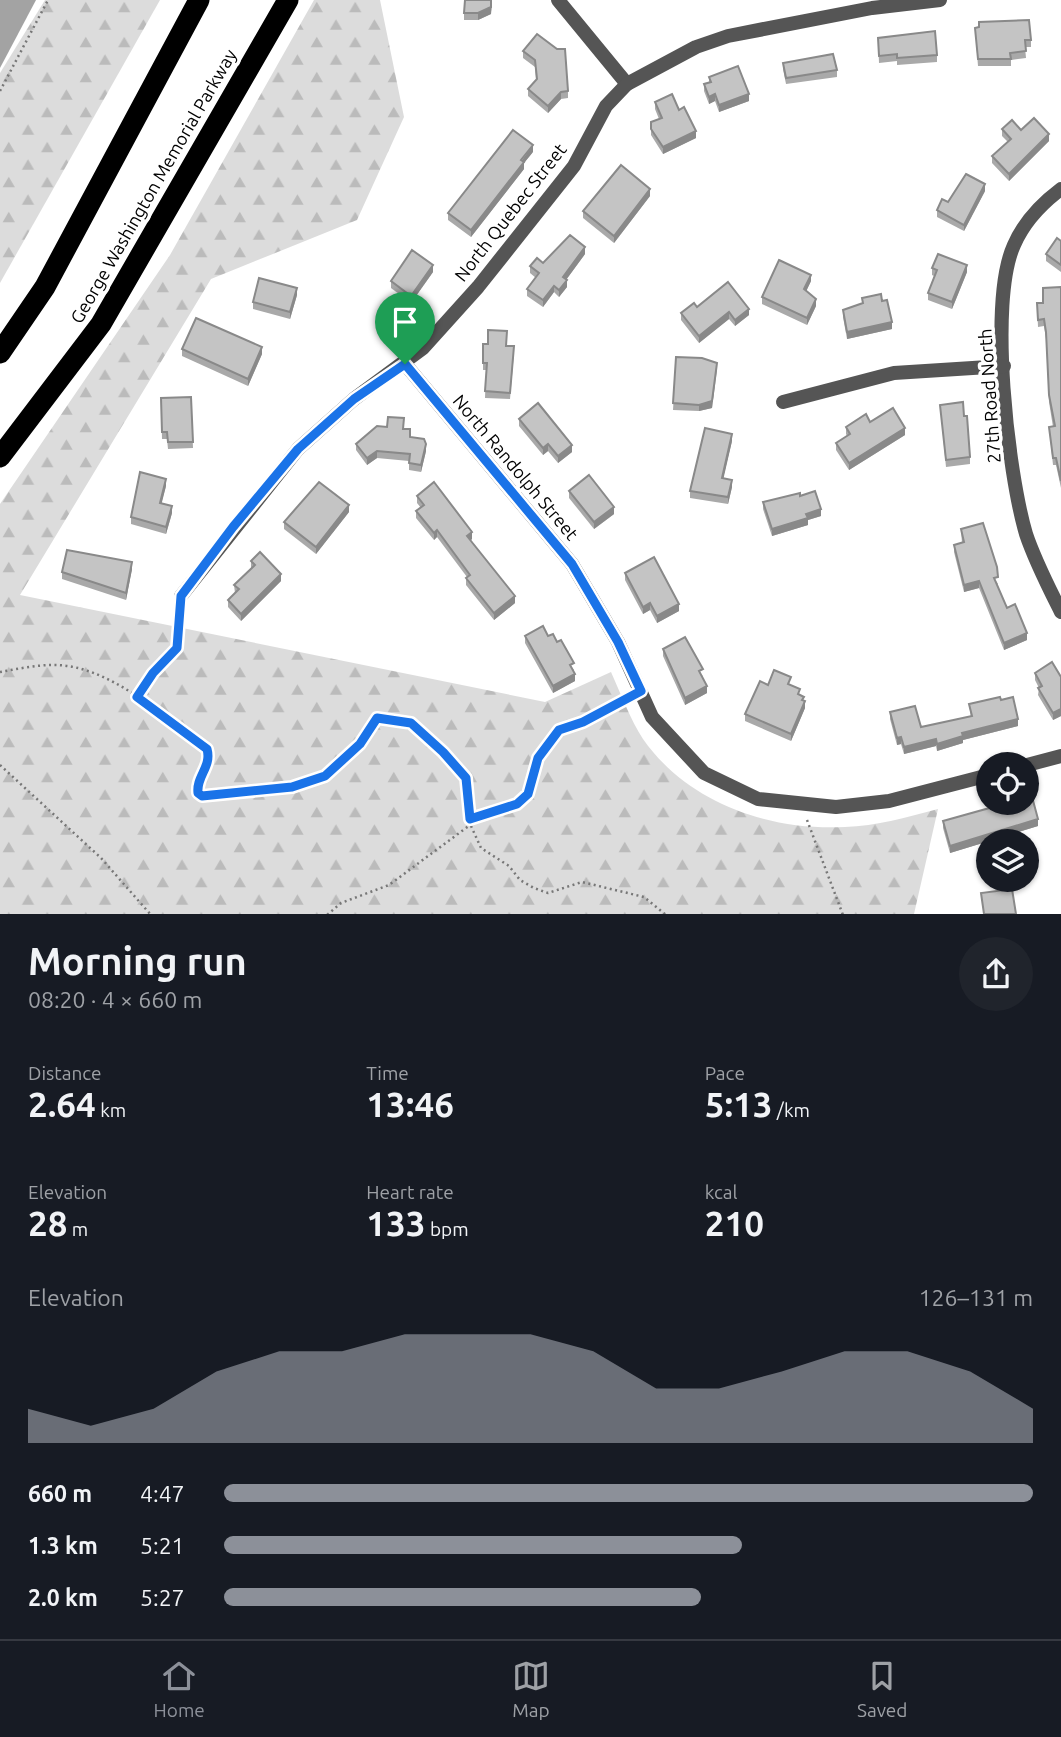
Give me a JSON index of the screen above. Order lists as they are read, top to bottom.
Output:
{
  "streets": {
    "highway": ["George Washington Memorial Parkway"],
    "street": ["North Quebec Street", "27th Road North", "North Randolph Street"]
  },
  "crossings": [
    ["North Quebec Street", "North Randolph Street"]
  ],
  "page": {
    "heading": ["Morning run", "08:20 · 4 × 660 m"],
    "stats": [
      ["Distance", "2.64 km"],
      ["Time", "13:46"],
      ["Pace", "5:13 /km"],
      ["Elevation", "28 m"],
      ["Heart rate", "133 bpm"],
      ["kcal", "210"]
    ],
    "chart": ["Elevation", "126–131 m"],
    "list": [
      {
        "name": "660 m",
        "note": "4:47"
      },
      {
        "name": "1.3 km",
        "note": "5:21"
      },
      {
        "name": "2.0 km",
        "note": "5:27"
      }
    ],
    "tabs": ["Home", "Map", "Saved"]
  }
}
